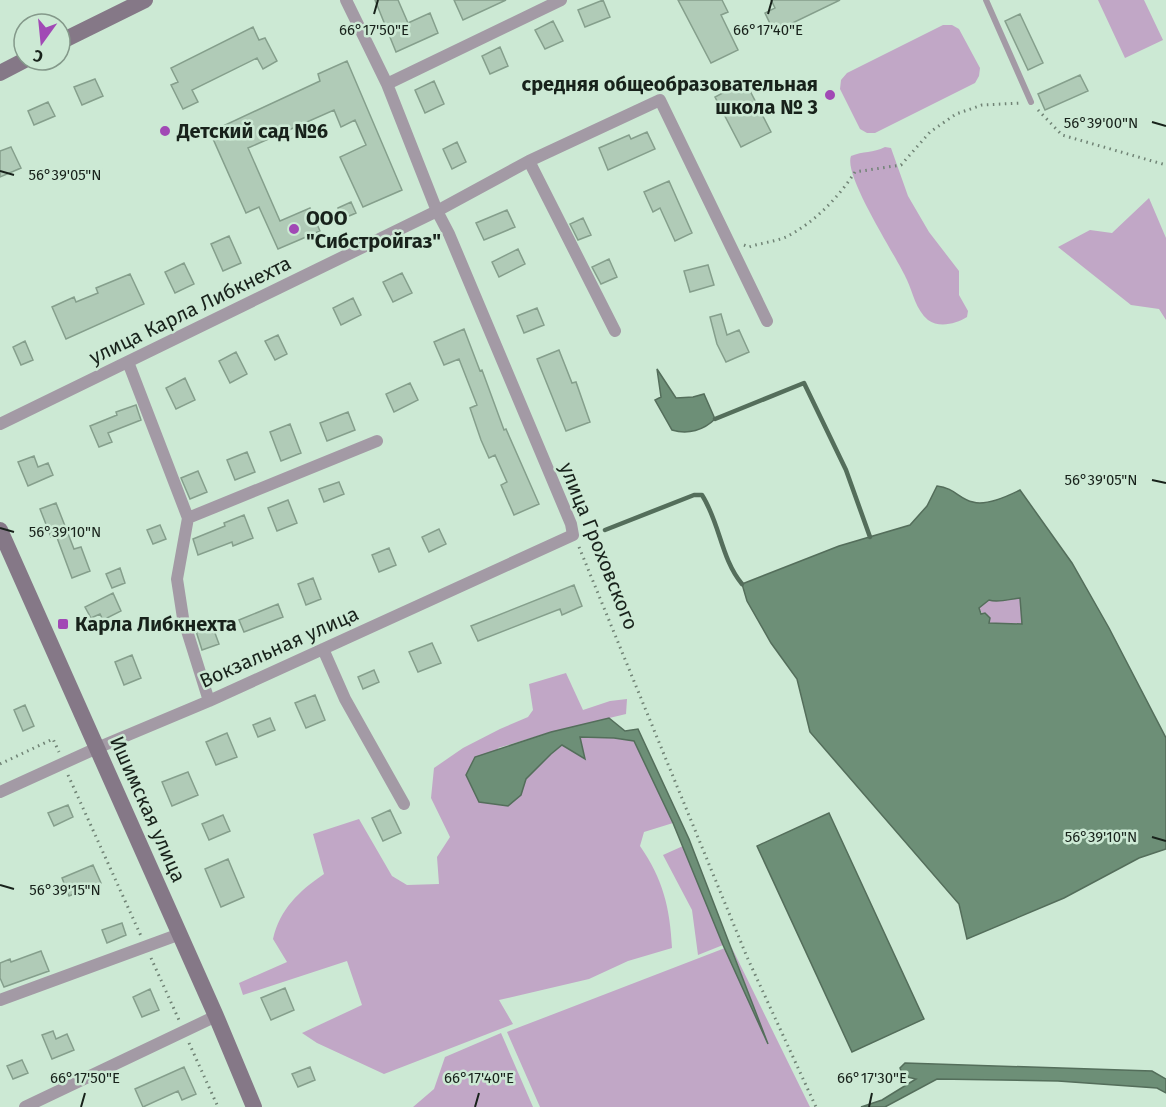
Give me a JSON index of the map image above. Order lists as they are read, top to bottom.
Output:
{
  "streets": {
    "main road": ["Ишимская улица"],
    "street": ["улица Карла Либкнехта", "улица Гроховского", "Вокзальная улица"]
  },
  "crossings": [
    ["улица Карла Либкнехта", "улица Гроховского"],
    ["улица Гроховского", "Вокзальная улица"],
    ["Вокзальная улица", "Ишимская улица"]
  ],
  "places": {
    "other": ["средняя общеобразовательная школа № 3", "Детский сад №6", "ООО \"Сибстройгаз\""],
    "transit": ["Карла Либкнехта"]
  },
  "north": "bottom",
  "coordinates": [
    "66°17'50\"E",
    "66°17'40\"E",
    "56°39'00\"N",
    "56°39'05\"N",
    "56°39'10\"N",
    "56°39'15\"N",
    "66°17'30\"E"
  ]
}
